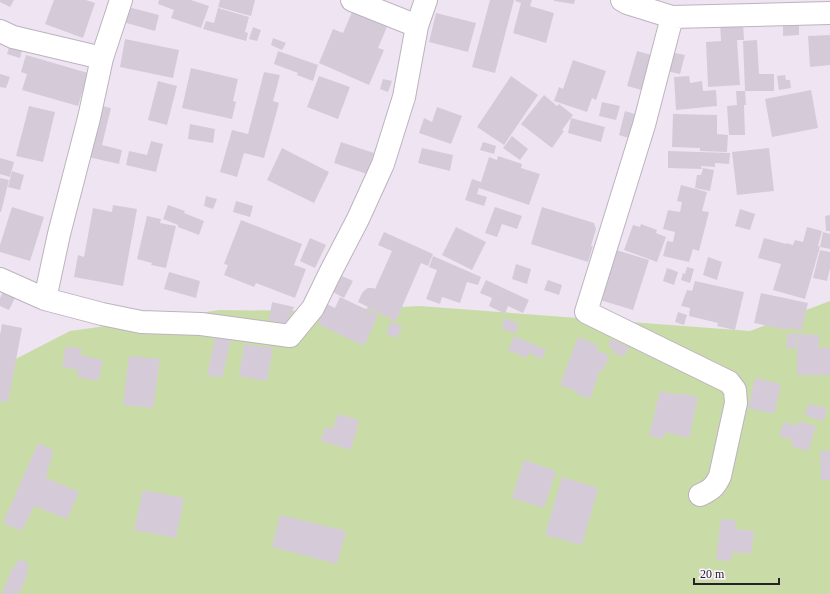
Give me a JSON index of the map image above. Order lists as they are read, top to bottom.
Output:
{
  "scale_bar": "20 m"
}
